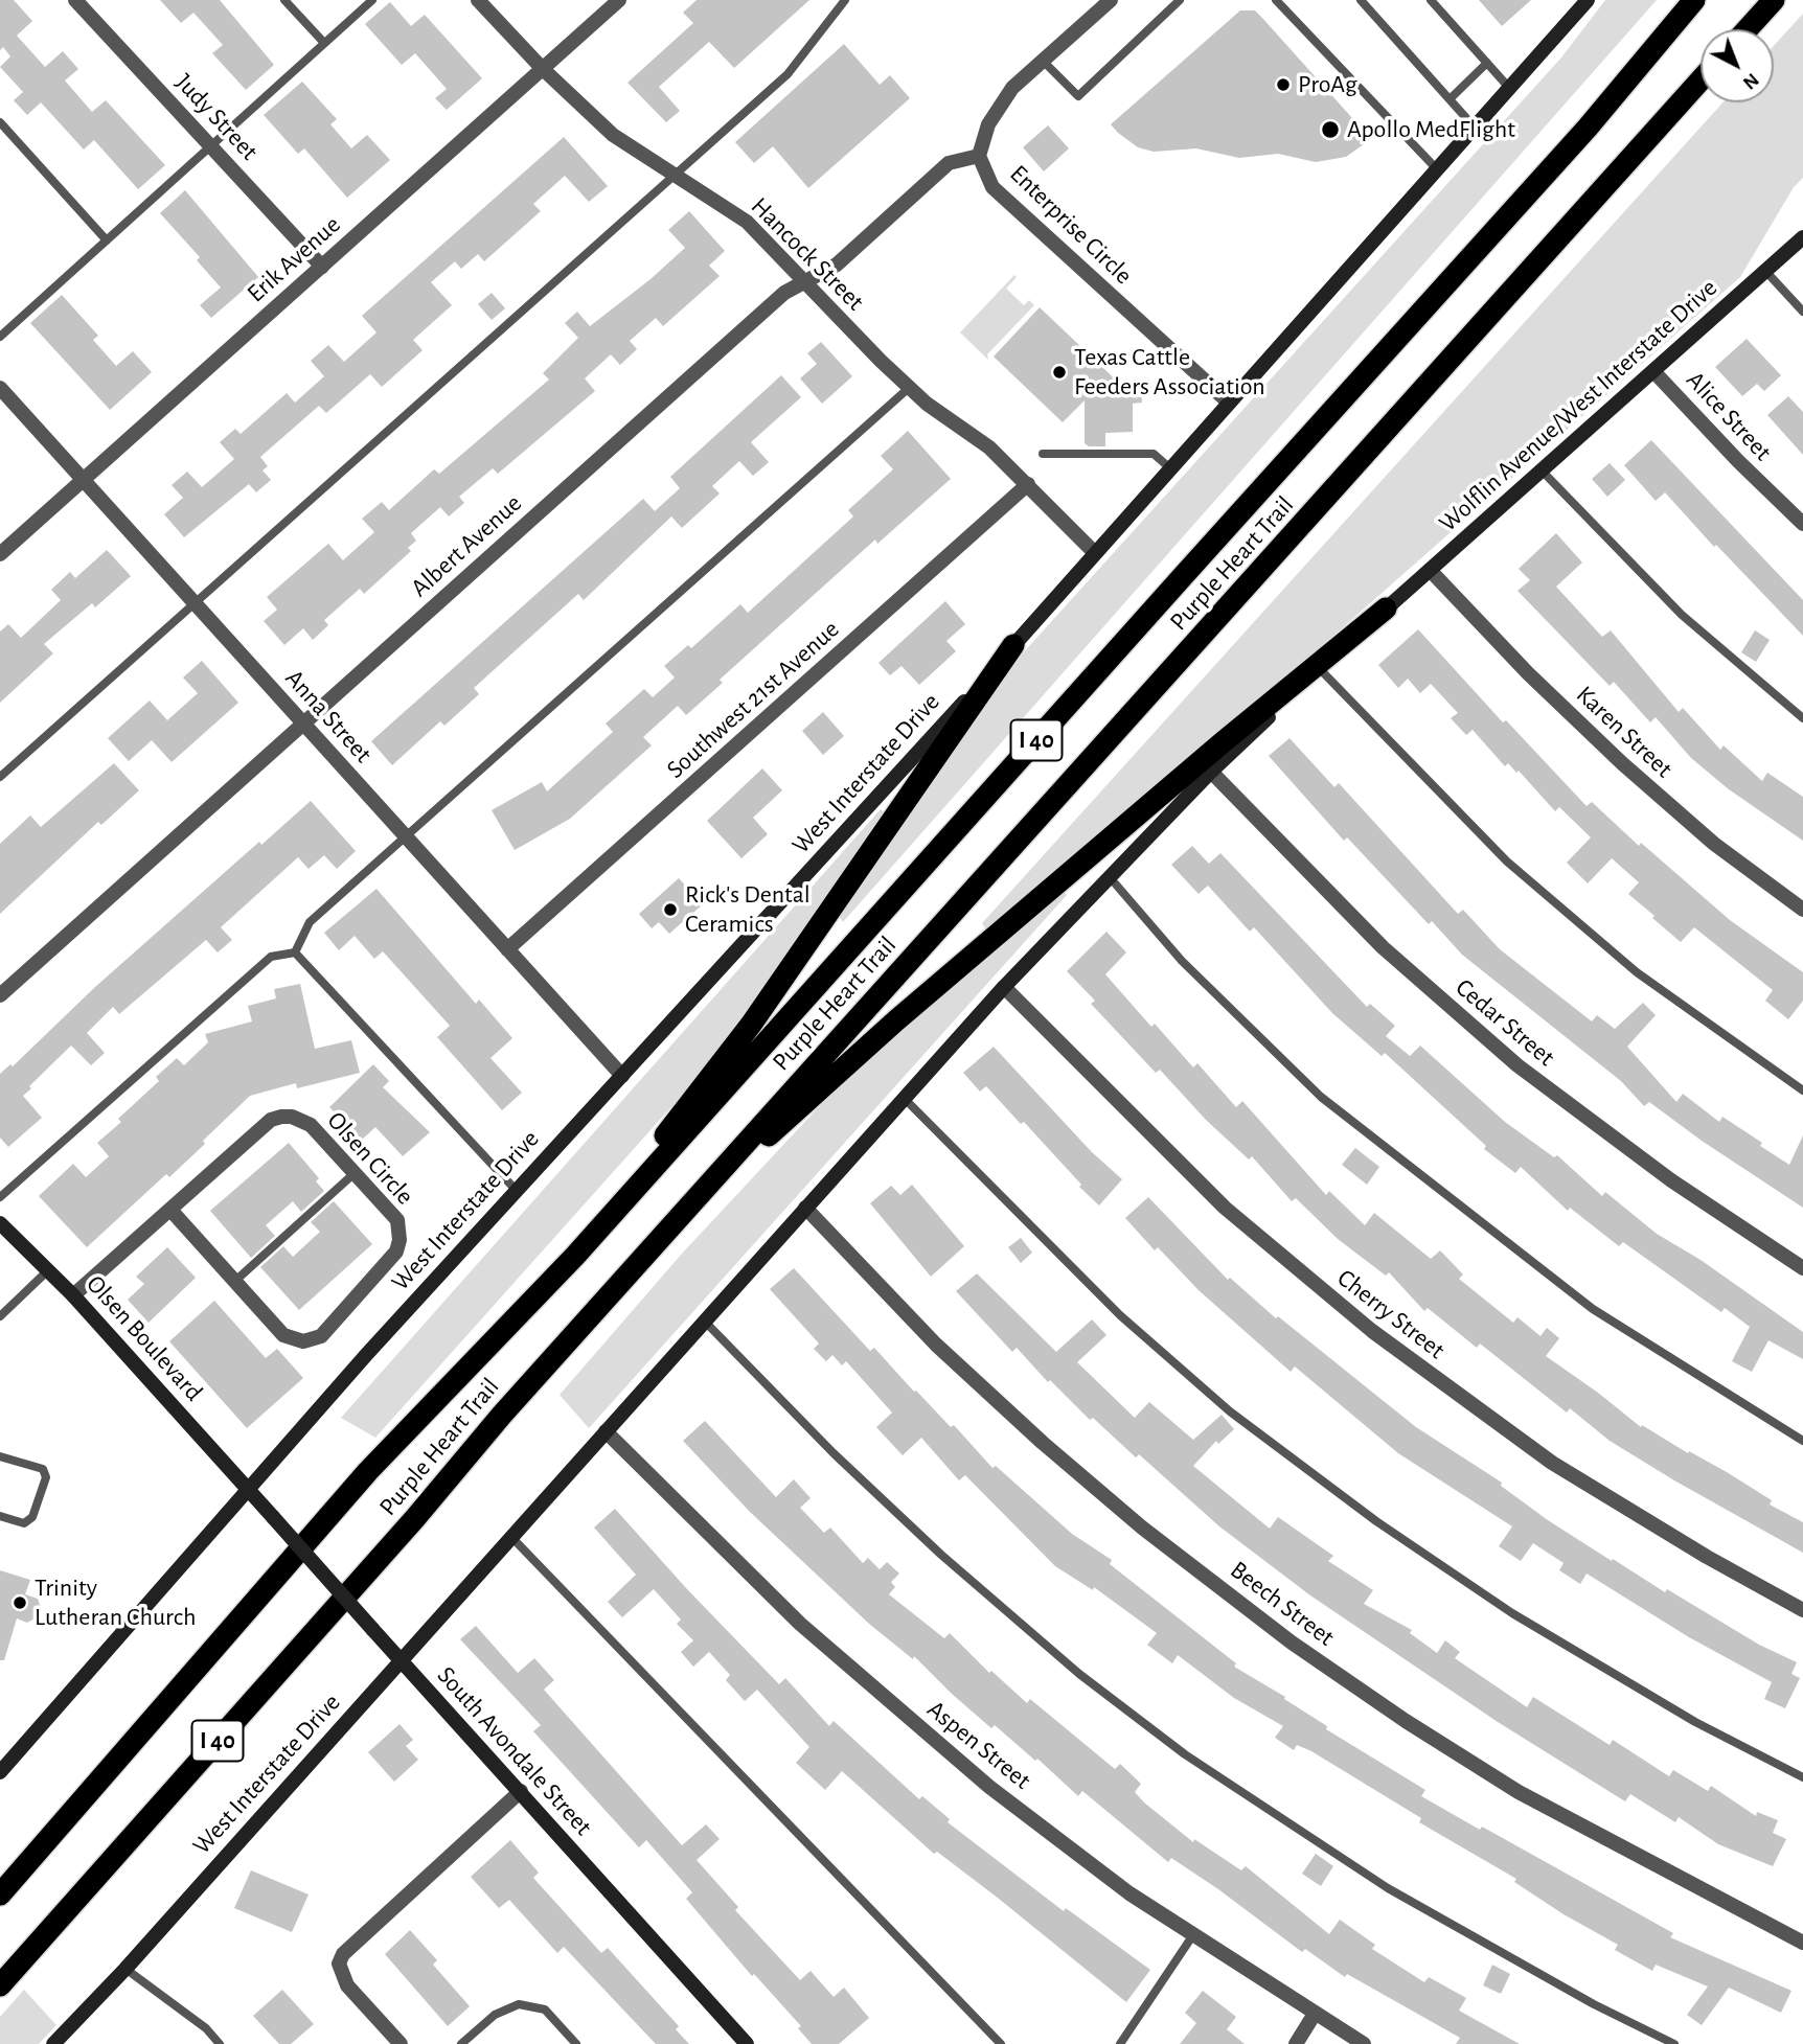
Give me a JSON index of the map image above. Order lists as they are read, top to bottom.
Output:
{
  "streets": {
    "highway": ["Purple Heart Trail", "I 40"],
    "main road": [
      "Wolflin Avenue/West Interstate Drive",
      "West Interstate Drive",
      "Olsen Boulevard",
      "South Avondale Street"
    ],
    "street": [
      "Judy Street",
      "Enterprise Circle",
      "Hancock Street",
      "Erik Avenue",
      "Alice Street",
      "Albert Avenue",
      "Southwest 21st Avenue",
      "Anna Street",
      "Karen Street",
      "Cedar Street",
      "Olsen Circle",
      "Cherry Street",
      "Beech Street",
      "Aspen Street"
    ]
  },
  "crossings": [
    ["Judy Street", "Erik Avenue"],
    ["Enterprise Circle", "Albert Avenue"],
    ["Enterprise Circle", "West Interstate Drive"],
    ["Hancock Street", "Erik Avenue"],
    ["Hancock Street", "Albert Avenue"],
    ["Hancock Street", "Southwest 21st Avenue"],
    ["Hancock Street", "West Interstate Drive"],
    ["Erik Avenue", "Anna Street"],
    ["Wolflin Avenue/West Interstate Drive", "Alice Street"],
    ["Wolflin Avenue/West Interstate Drive", "Karen Street"],
    ["Wolflin Avenue/West Interstate Drive", "West Interstate Drive"],
    ["Albert Avenue", "Anna Street"],
    ["Southwest 21st Avenue", "Anna Street"],
    ["Anna Street", "West Interstate Drive"],
    ["West Interstate Drive", "Cedar Street"],
    ["West Interstate Drive", "Cherry Street"],
    ["West Interstate Drive", "Olsen Boulevard"],
    ["West Interstate Drive", "Beech Street"],
    ["West Interstate Drive", "Aspen Street"],
    ["West Interstate Drive", "South Avondale Street"],
    ["Olsen Circle", "Olsen Boulevard"],
    ["Olsen Boulevard", "South Avondale Street"]
  ],
  "places": [
    "ProAg",
    "Apollo MedFlight",
    "Texas Cattle Feeders Association",
    "Rick's Dental Ceramics",
    "Trinity Lutheran Church"
  ],
  "north": "bottom right"
}
